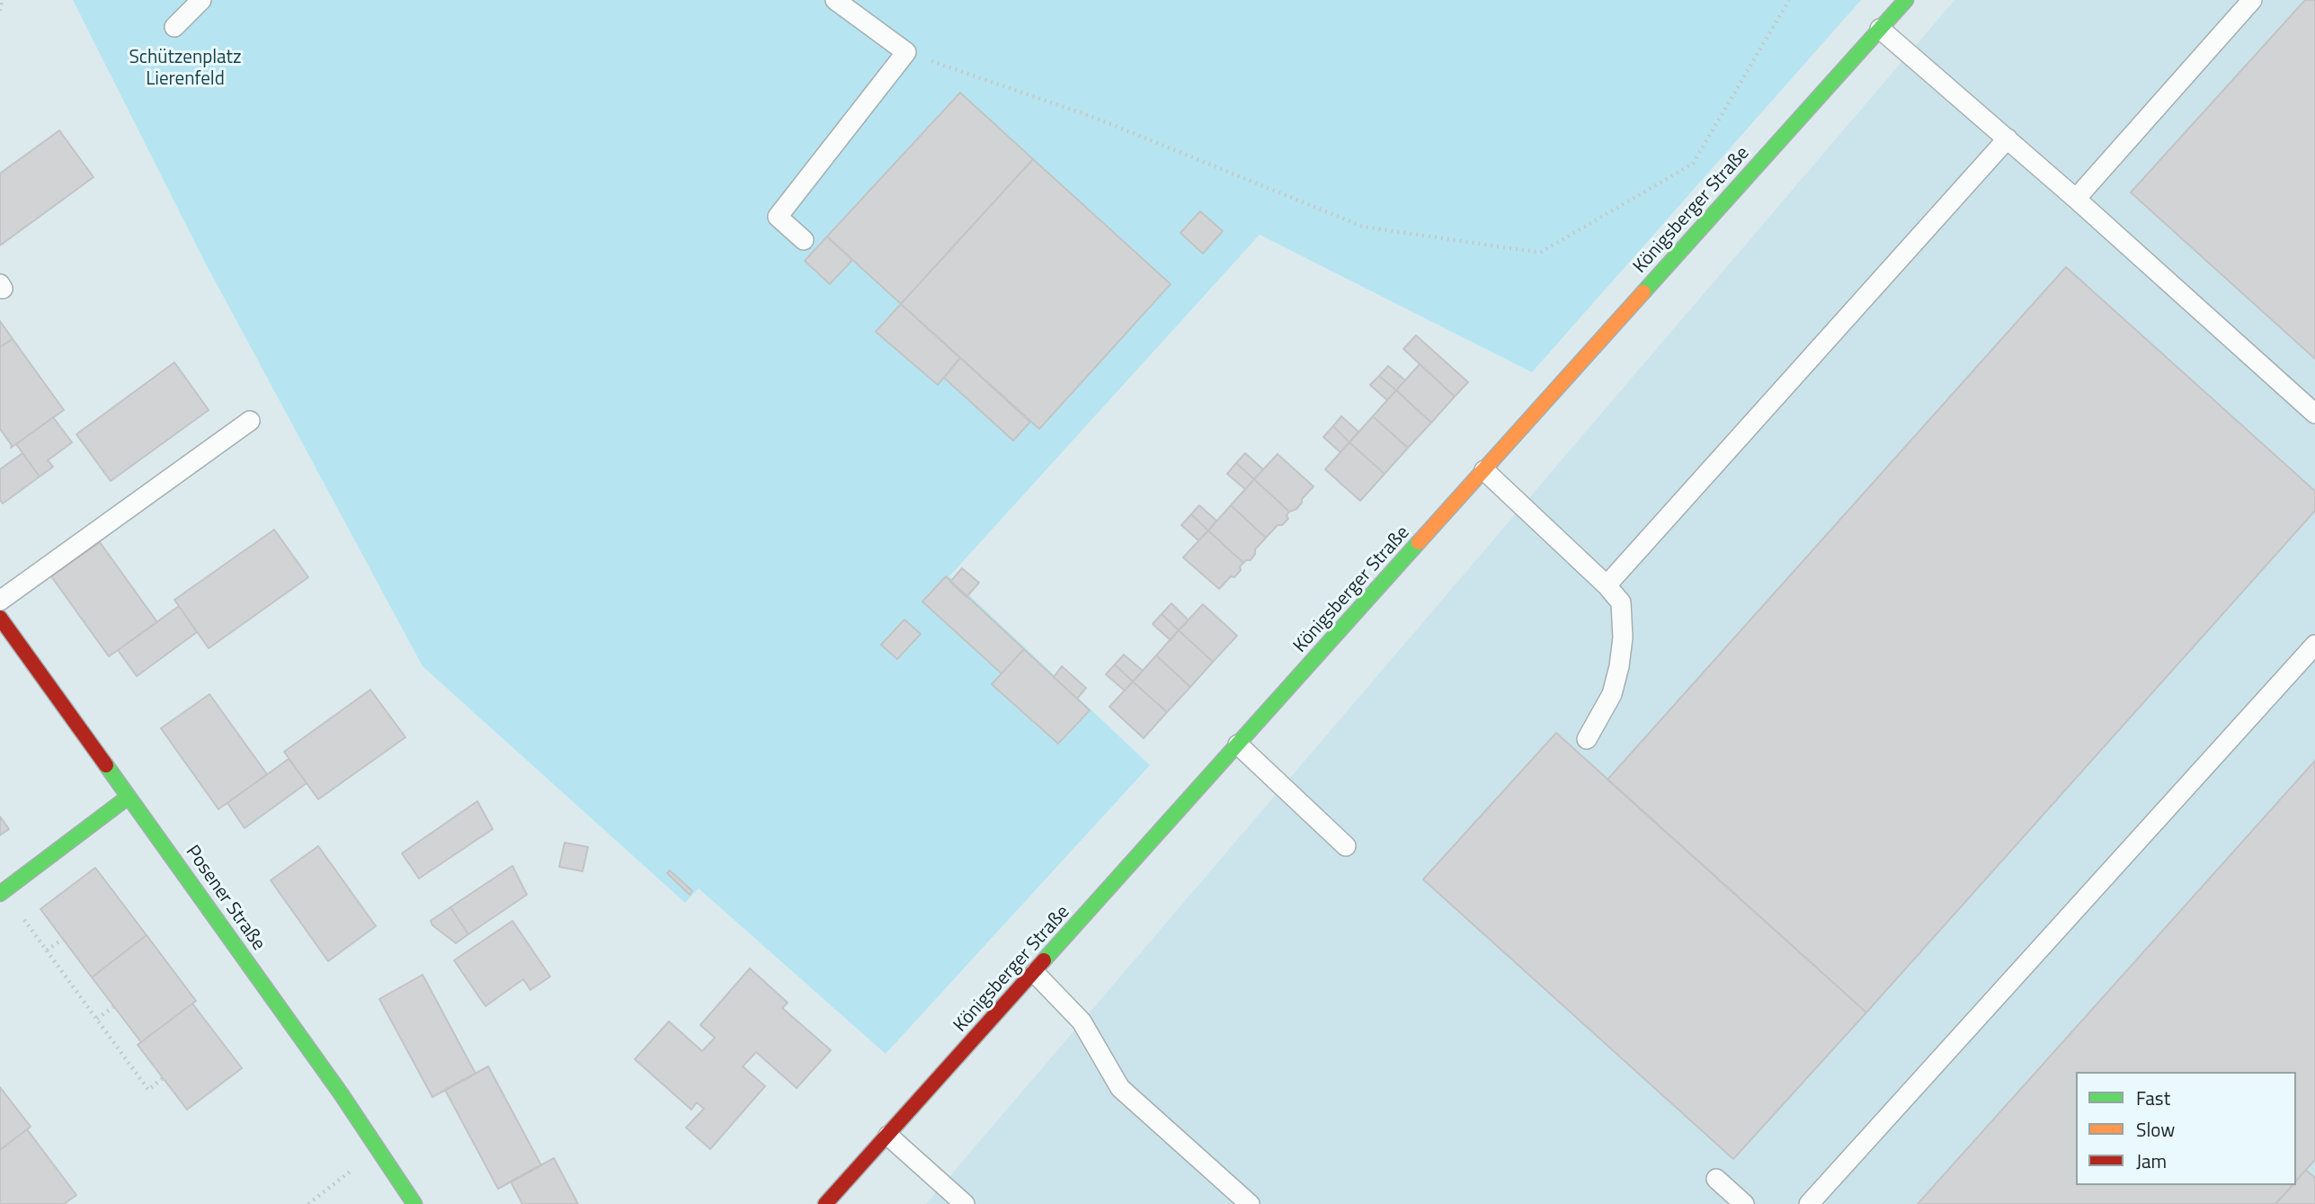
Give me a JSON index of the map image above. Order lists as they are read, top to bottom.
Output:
{
  "streets": {
    "main road": ["Königsberger Straße", "Posener Straße"]
  },
  "parks": ["Schützenplatz Lierenfeld"],
  "legend": ["Fast", "Slow", "Jam"]
}
